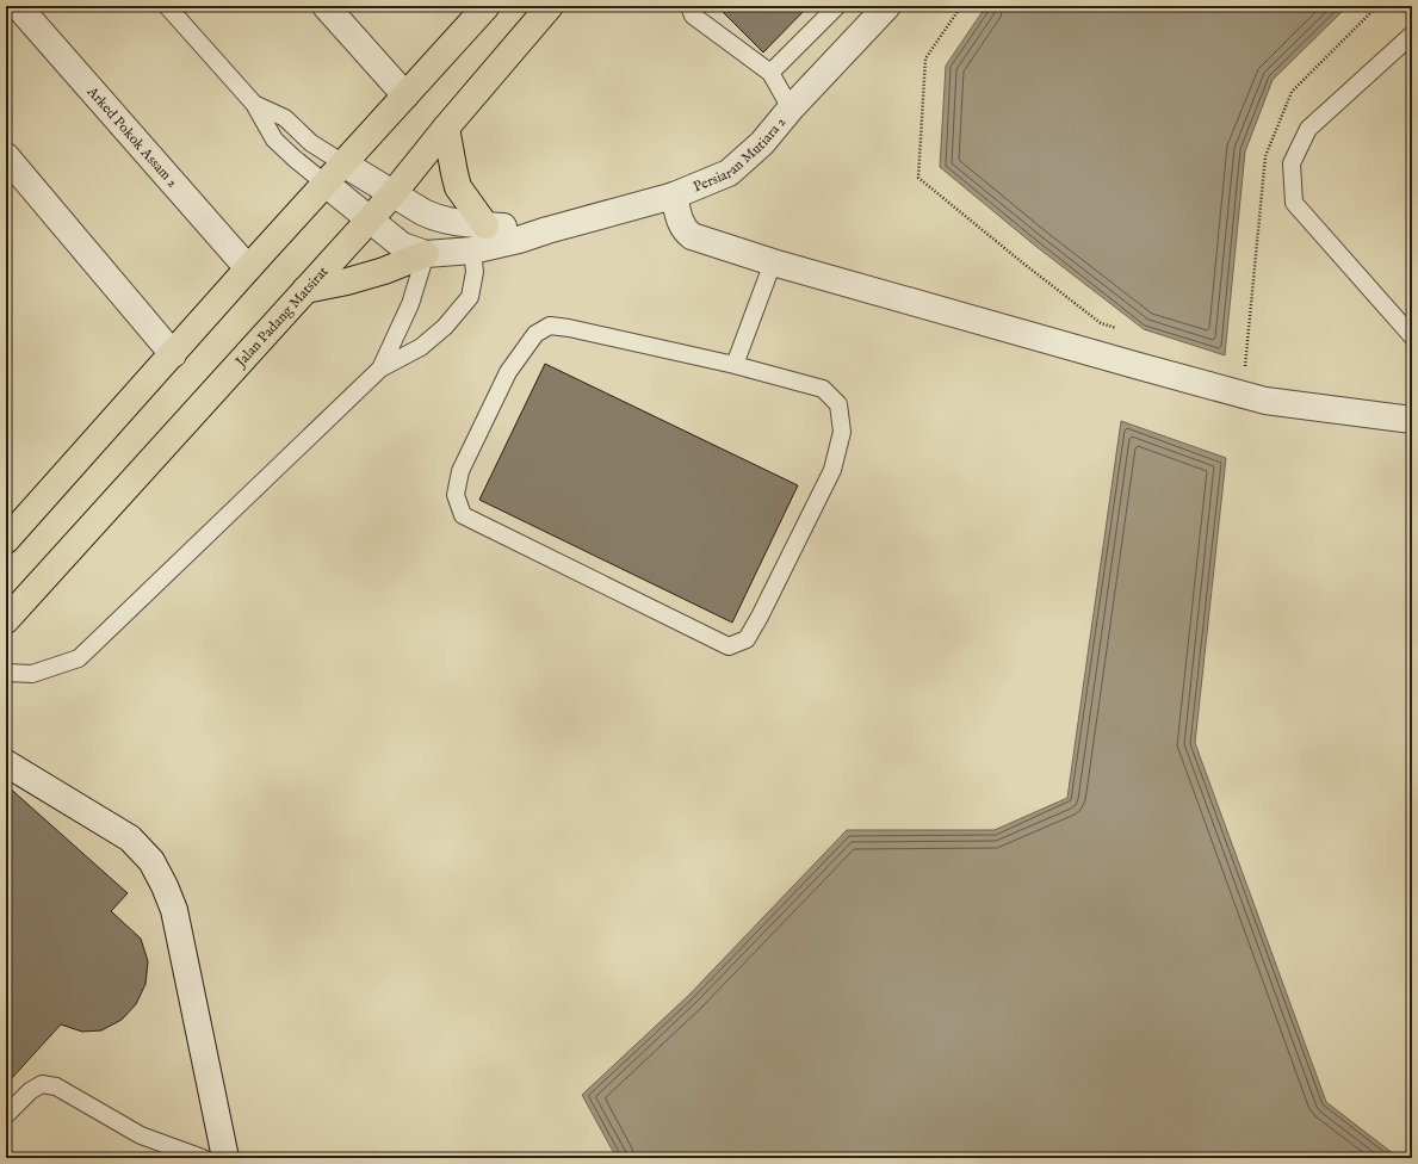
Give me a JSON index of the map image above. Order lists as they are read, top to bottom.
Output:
{
  "streets": {
    "main road": ["Jalan Padang Matsirat"],
    "street": ["Arked Pokok Assam 2", "Persiaran Mutiara 2"]
  },
  "crossings": [
    ["Persiaran Mutiara 2", "Jalan Padang Matsirat"]
  ]
}
